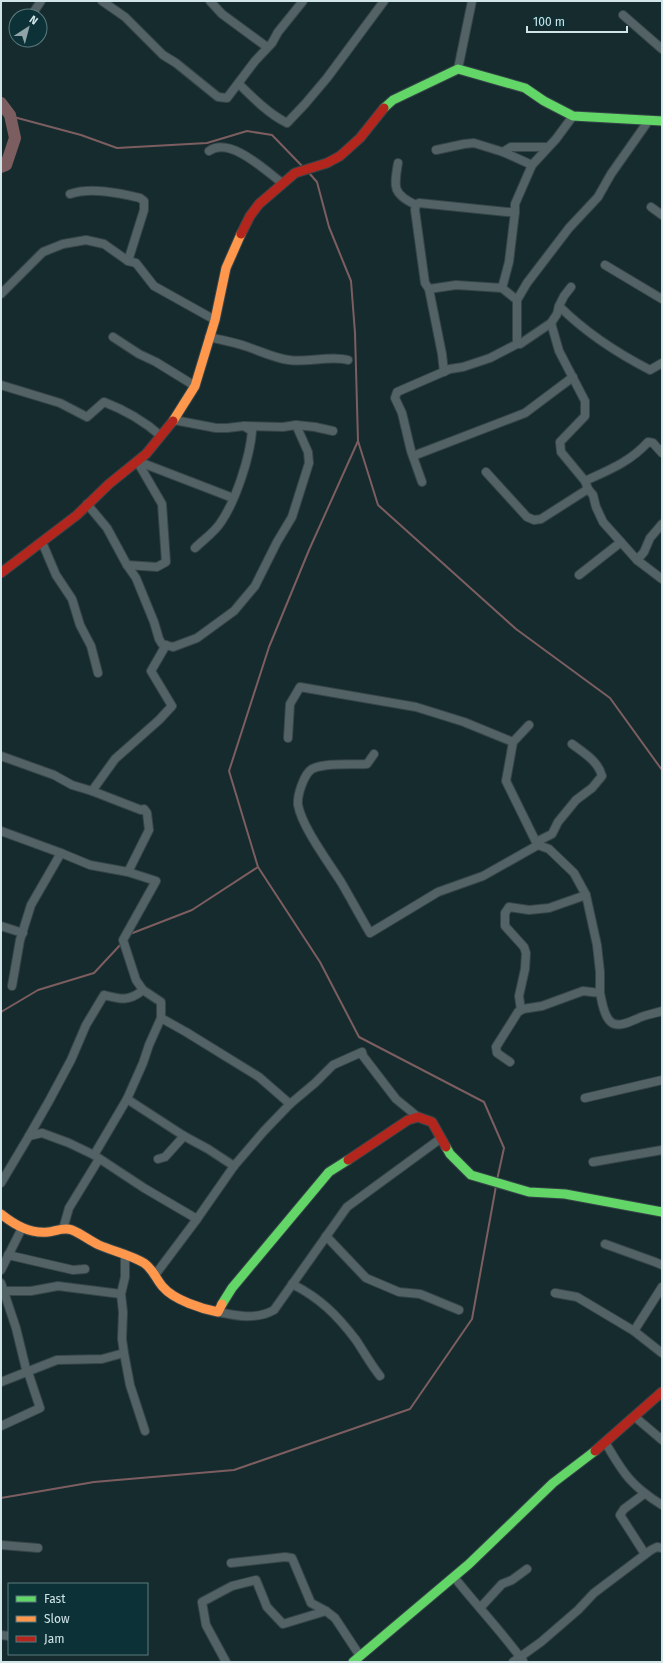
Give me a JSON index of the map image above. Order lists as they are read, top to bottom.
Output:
{
  "legend": ["Fast", "Slow", "Jam"],
  "scale_bar": "100 m",
  "north": "top right"
}
